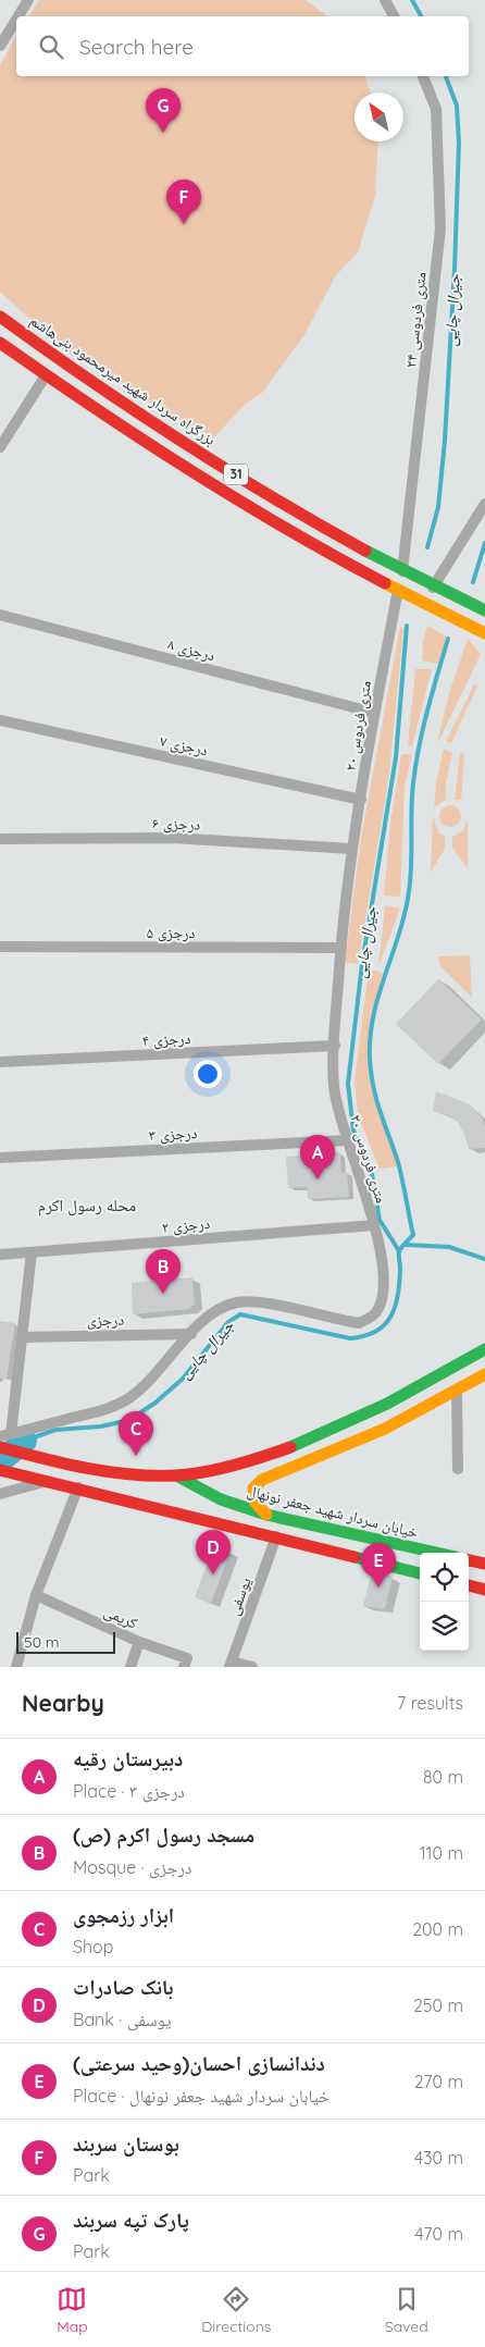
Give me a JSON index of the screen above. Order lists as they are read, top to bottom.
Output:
{
  "streets": {
    "main road": ["بزرگراه سردار شهید میرمحمود بنی‌هاشم", "31", "خیابان سردار شهید جعفر نونهال"],
    "street": [
      "۲۴ متری فردوسی",
      "درجزی ۸",
      "۲۰ متری فردوس",
      "درجزی ۷",
      "درجزی ۶",
      "درجزی ۵",
      "درجزی ۴",
      "درجزی ۳",
      "درجزی ۲",
      "درجزی",
      "یوسفی",
      "کریمی"
    ]
  },
  "crossings": [
    ["۲۴ متری فردوسی", "بزرگراه سردار شهید میرمحمود بنی‌هاشم"],
    ["31", "۲۰ متری فردوس"],
    ["درجزی ۸", "۲۰ متری فردوس"],
    ["۲۰ متری فردوس", "درجزی ۷"],
    ["۲۰ متری فردوس", "درجزی ۶"],
    ["۲۰ متری فردوس", "درجزی ۵"],
    ["۲۰ متری فردوس", "درجزی ۴"],
    ["۲۰ متری فردوس", "درجزی ۳"],
    ["۲۰ متری فردوس", "درجزی ۲"],
    ["۲۰ متری فردوس", "درجزی"]
  ],
  "districts": ["محله رسول اکرم"],
  "water": ["جیرال چایی"],
  "scale_bar": "50 m",
  "north": "top left",
  "page": {
    "search": "Search here",
    "pins": [
      "G",
      "F",
      "A",
      "B",
      "C",
      "D",
      "E"
    ],
    "scale": "50 m",
    "heading": ["Nearby", "7 results"],
    "list": [
      {
        "mark": "A",
        "name": "دبیرستان رقیه",
        "note": "Place · درجزی ۳",
        "value": "80 m"
      },
      {
        "mark": "B",
        "name": "مسجد رسول اکرم (ص)",
        "note": "Mosque · درجزی",
        "value": "110 m"
      },
      {
        "mark": "C",
        "name": "ابزار رزمجوی",
        "note": "Shop",
        "value": "200 m"
      },
      {
        "mark": "D",
        "name": "بانک صادرات",
        "note": "Bank · یوسفی",
        "value": "250 m"
      },
      {
        "mark": "E",
        "name": "دندانسازی احسان(وحید سرعتی)",
        "note": "Place · خیابان سردار شهید جعفر نونهال",
        "value": "270 m"
      },
      {
        "mark": "F",
        "name": "بوستان سربند",
        "note": "Park",
        "value": "430 m"
      },
      {
        "mark": "G",
        "name": "پارک تپه سربند",
        "note": "Park",
        "value": "470 m"
      }
    ],
    "nav": ["Map", "Directions", "Saved"]
  }
}
